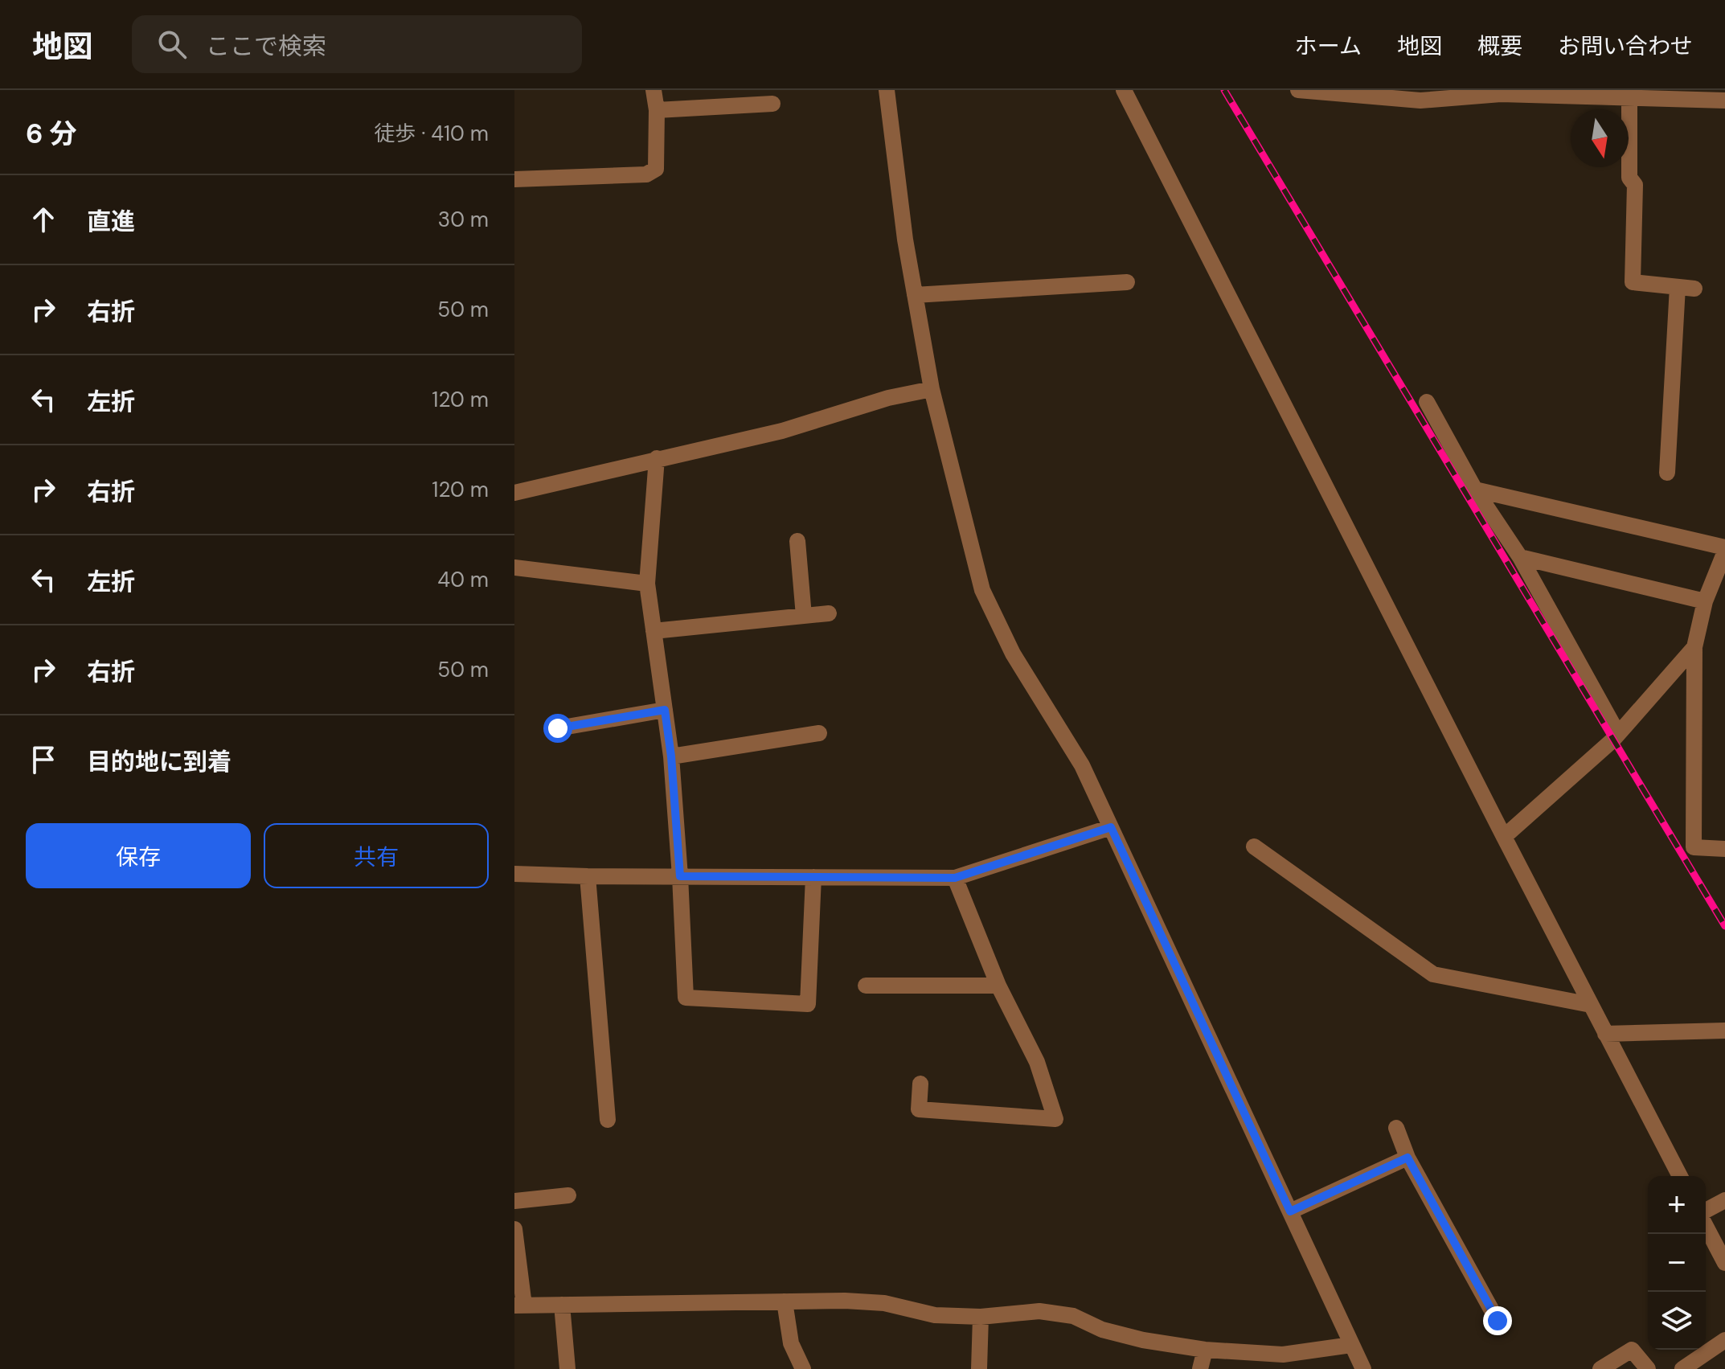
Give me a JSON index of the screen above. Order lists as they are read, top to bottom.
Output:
{
  "north": "bottom",
  "page": {
    "header": "地図",
    "search": "ここで検索",
    "nav": [
      "ホーム",
      "地図",
      "概要",
      "お問い合わせ"
    ],
    "heading": ["6 分", "徒歩 · 410 m"],
    "list": [
      ["直進", "30 m"],
      ["右折", "50 m"],
      ["左折", "120 m"],
      ["右折", "120 m"],
      ["左折", "40 m"],
      ["右折", "50 m"],
      "目的地に到着"
    ],
    "buttons": ["保存", "共有"],
    "map_buttons": ["+", "−"]
  }
}
